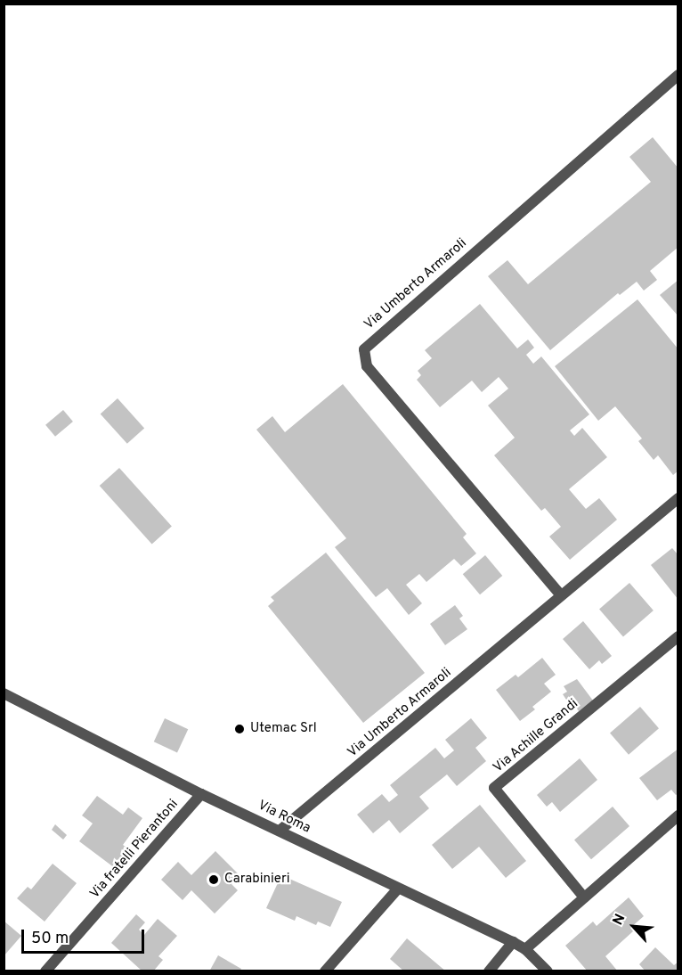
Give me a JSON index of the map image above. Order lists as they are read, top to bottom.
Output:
{
  "streets": {
    "street": [
      "Via Umberto Armaroli",
      "Via Achille Grandi",
      "Via Roma",
      "Via fratelli Pierantoni"
    ]
  },
  "crossings": [
    ["Via Umberto Armaroli", "Via Roma"],
    ["Via Roma", "Via fratelli Pierantoni"]
  ],
  "places": ["Utemac Srl", "Carabinieri"],
  "scale_bar": "50 m",
  "north": "top left"
}
